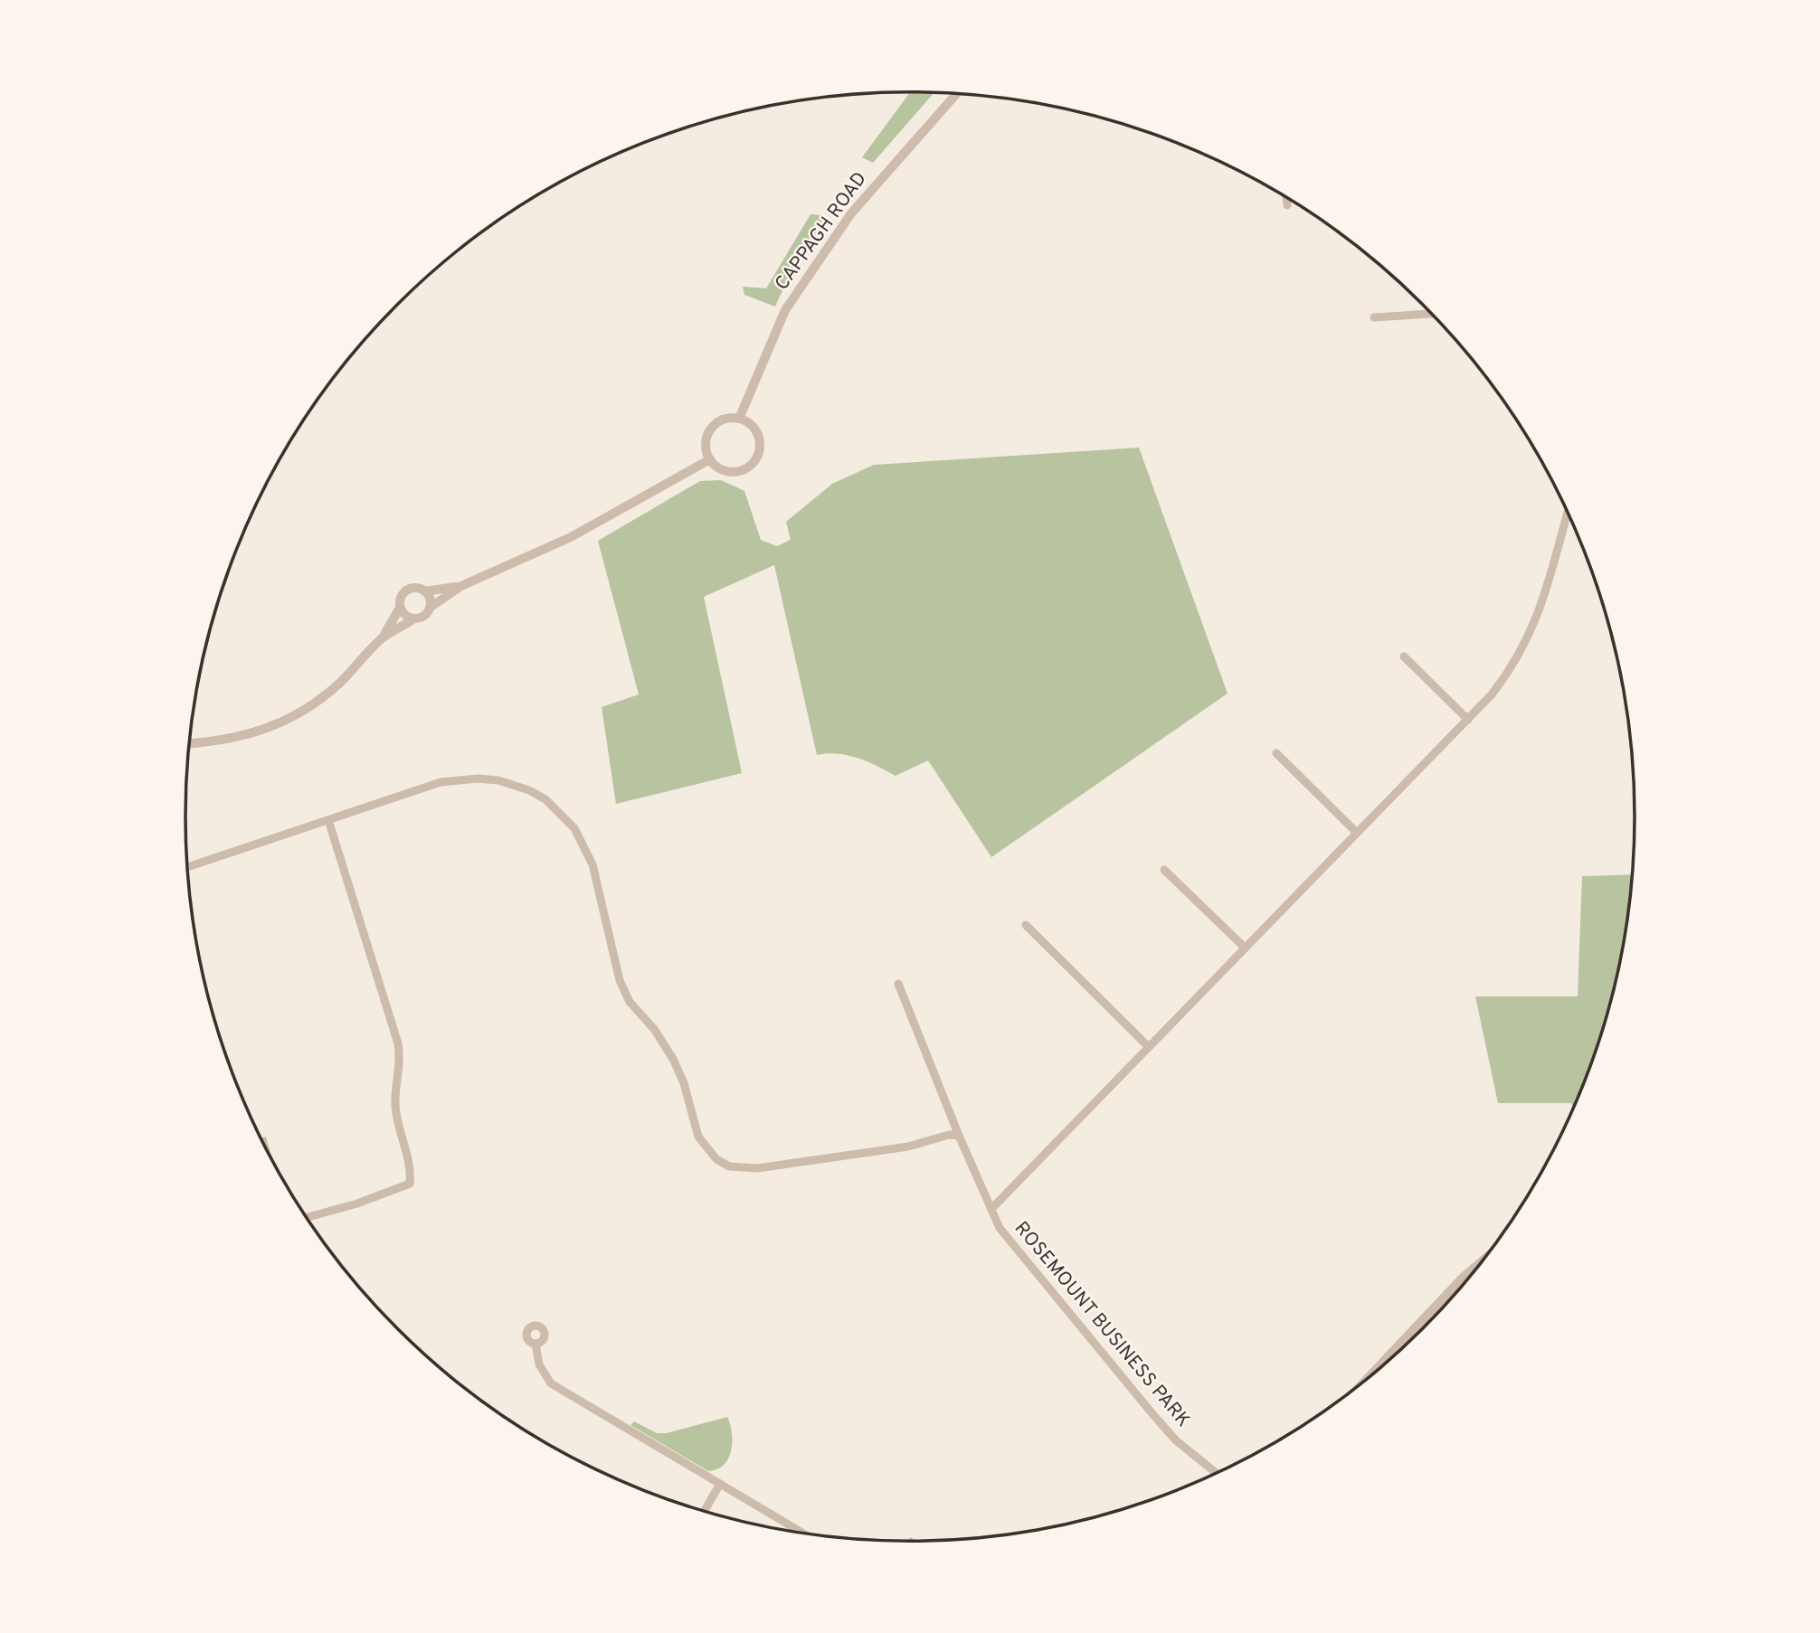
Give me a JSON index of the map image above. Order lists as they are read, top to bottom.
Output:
{
  "streets": {
    "street": ["CAPPAGH ROAD", "ROSEMOUNT BUSINESS PARK"]
  }
}
